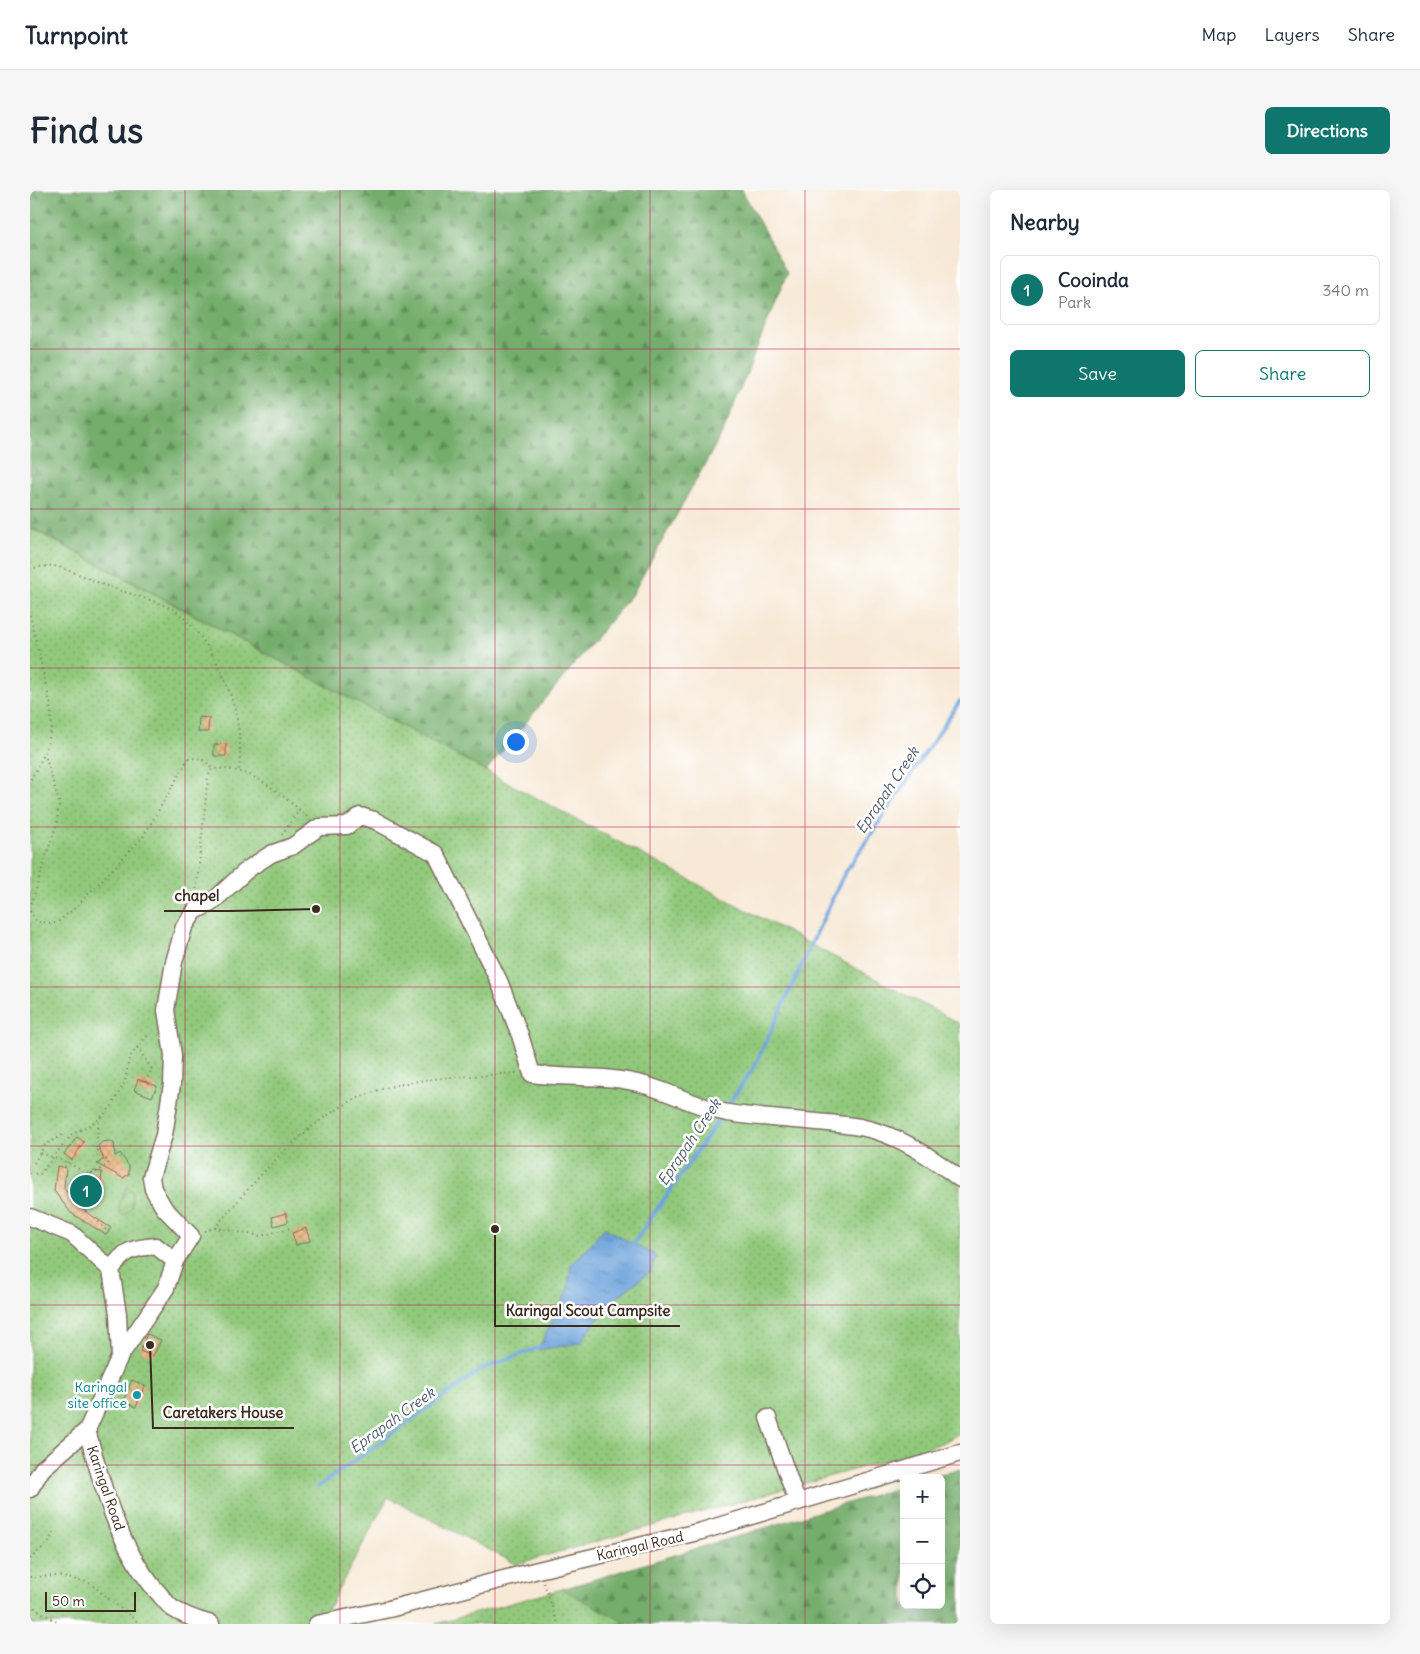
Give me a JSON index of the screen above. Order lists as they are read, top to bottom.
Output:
{
  "streets": {
    "street": ["Karingal Road"]
  },
  "water": ["Eprapah Creek"],
  "places": [
    "chapel",
    "Karingal Scout Campsite",
    "Caretakers House",
    "Karingal site office"
  ],
  "scale_bar": "50 m",
  "page": {
    "header": "Turnpoint",
    "nav": ["Map", "Layers", "Share"],
    "buttons": [
      "Directions",
      ["Save", "Share"]
    ],
    "title": "Find us",
    "heading": "Nearby",
    "list": [
      {
        "mark": "1",
        "name": "Cooinda",
        "note": "Park",
        "value": "340 m"
      }
    ],
    "pins": "1",
    "map_buttons": ["+", "−"],
    "scale": "50 m"
  }
}
